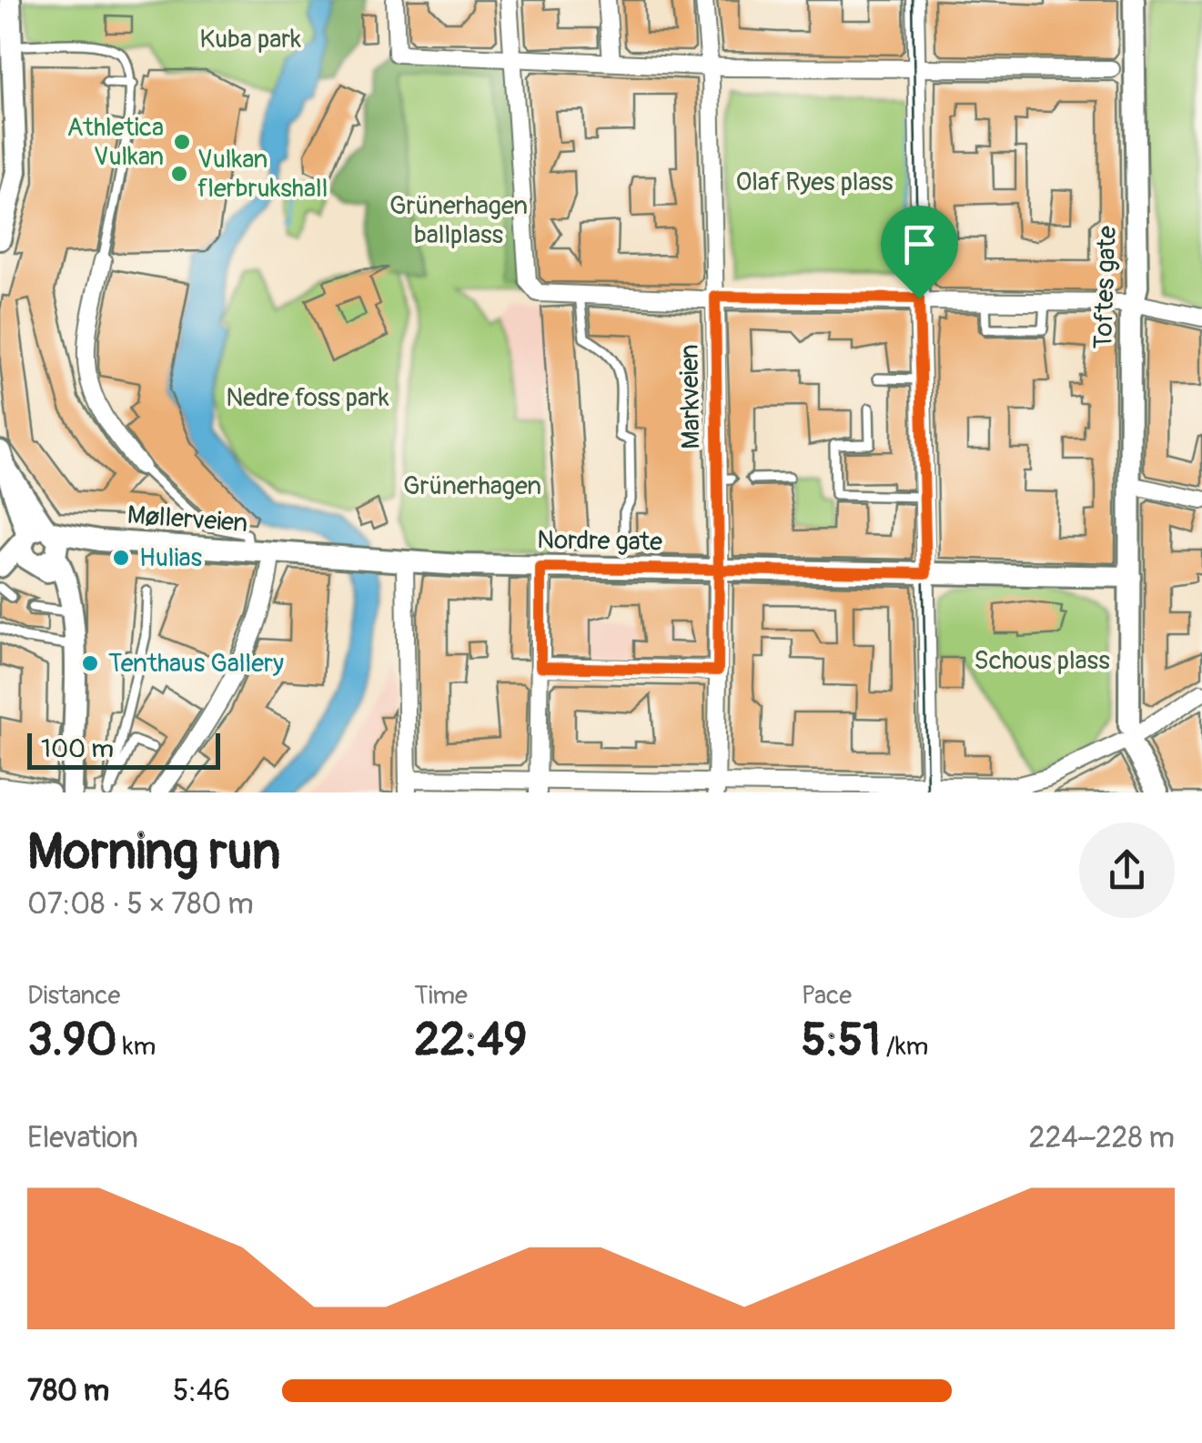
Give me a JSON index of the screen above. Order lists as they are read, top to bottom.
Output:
{
  "streets": {
    "main road": ["Toftes gate", "Møllerveien", "Nordre gate"],
    "street": ["Markveien"]
  },
  "crossings": [
    ["Markveien", "Nordre gate"],
    ["Møllerveien", "Nordre gate"]
  ],
  "parks": [
    "Kuba park",
    "Olaf Ryes plass",
    "Grünerhagen ballplass",
    "Nedre foss park",
    "Grünerhagen",
    "Schous plass"
  ],
  "places": [
    "Athletica Vulkan",
    "Vulkan flerbrukshall",
    "Hulias",
    "Tenthaus Gallery"
  ],
  "scale_bar": "100 m",
  "page": {
    "scale": "100 m",
    "heading": ["Morning run", "07:08 · 5 × 780 m"],
    "stats": [
      ["Distance", "3.90 km"],
      ["Time", "22:49"],
      ["Pace", "5:51 /km"]
    ],
    "chart": ["Elevation", "224–228 m"],
    "list": [
      {
        "name": "780 m",
        "note": "5:46"
      }
    ]
  }
}
